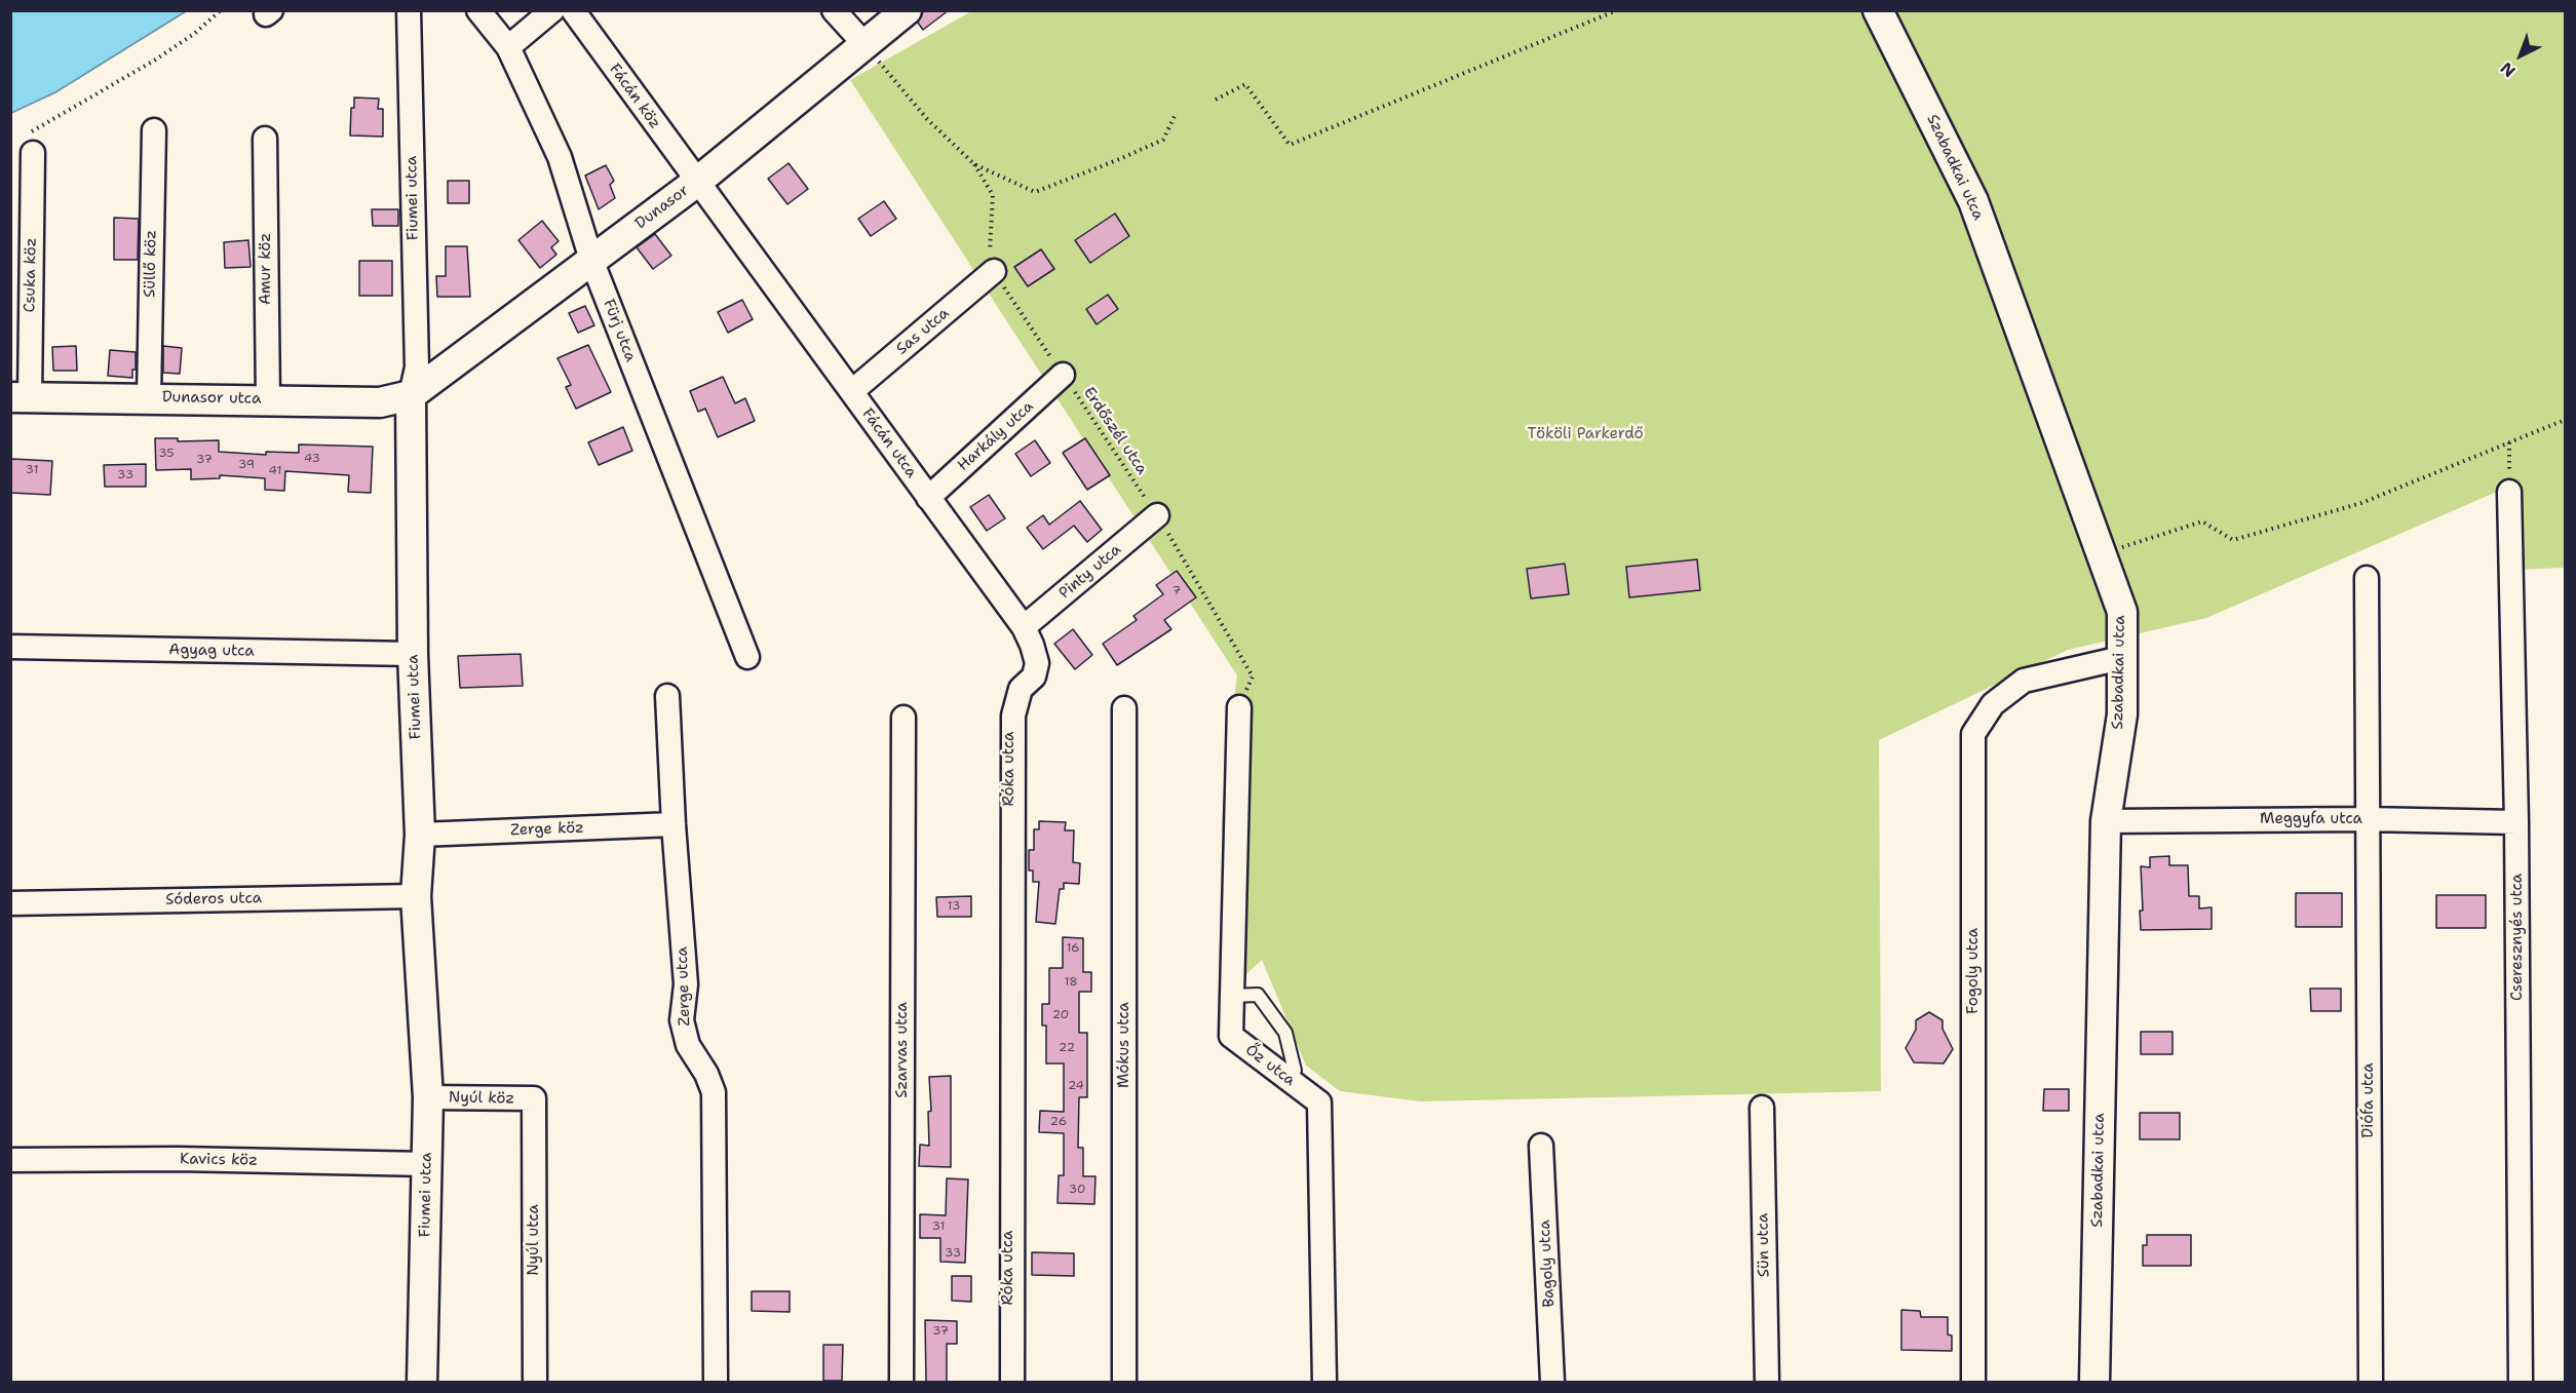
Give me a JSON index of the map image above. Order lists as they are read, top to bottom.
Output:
{
  "streets": {
    "street": [
      "Fácán köz",
      "Szabadkai utca",
      "Fiumei utca",
      "Dunasor",
      "Süllő köz",
      "Amur köz",
      "Csuka köz",
      "Fürj utca",
      "Sas utca",
      "Dunasor utca",
      "Harkály utca",
      "Fácán utca",
      "Pinty utca",
      "Agyag utca",
      "Róka utca",
      "Meggyfa utca",
      "Zerge köz",
      "Sóderos utca",
      "Cseresznyés utca",
      "Fogoly utca",
      "Zerge utca",
      "Mókus utca",
      "Szarvas utca",
      "Őz utca",
      "Nyúl köz",
      "Diófa utca",
      "Kavics köz",
      "Nyúl utca",
      "Sün utca",
      "Bagoly utca"
    ],
    "path": ["Erdőszél utca"]
  },
  "crossings": [
    ["Fácán köz", "Dunasor"],
    ["Fácán köz", "Fácán utca"],
    ["Szabadkai utca", "Meggyfa utca"],
    ["Szabadkai utca", "Fogoly utca"],
    ["Fiumei utca", "Dunasor"],
    ["Fiumei utca", "Dunasor utca"],
    ["Fiumei utca", "Agyag utca"],
    ["Fiumei utca", "Zerge köz"],
    ["Fiumei utca", "Sóderos utca"],
    ["Fiumei utca", "Nyúl köz"],
    ["Fiumei utca", "Kavics köz"],
    ["Dunasor", "Fürj utca"],
    ["Dunasor", "Dunasor utca"],
    ["Dunasor", "Fácán utca"],
    ["Süllő köz", "Dunasor utca"],
    ["Amur köz", "Dunasor utca"],
    ["Csuka köz", "Dunasor utca"],
    ["Sas utca", "Erdőszél utca"],
    ["Sas utca", "Fácán utca"],
    ["Erdőszél utca", "Harkály utca"],
    ["Erdőszél utca", "Pinty utca"],
    ["Erdőszél utca", "Őz utca"],
    ["Harkály utca", "Fácán utca"],
    ["Fácán utca", "Pinty utca"],
    ["Fácán utca", "Róka utca"],
    ["Meggyfa utca", "Cseresznyés utca"],
    ["Meggyfa utca", "Diófa utca"],
    ["Zerge köz", "Zerge utca"],
    ["Nyúl köz", "Nyúl utca"]
  ],
  "parks": ["Tököli Parkerdő"],
  "house_numbers": [
    "35",
    "43",
    "37",
    "39",
    "31",
    "41",
    "33",
    "7",
    "13",
    "16",
    "18",
    "20",
    "22",
    "24",
    "26",
    "30",
    "31",
    "33",
    "37"
  ],
  "north": "bottom left"
}
